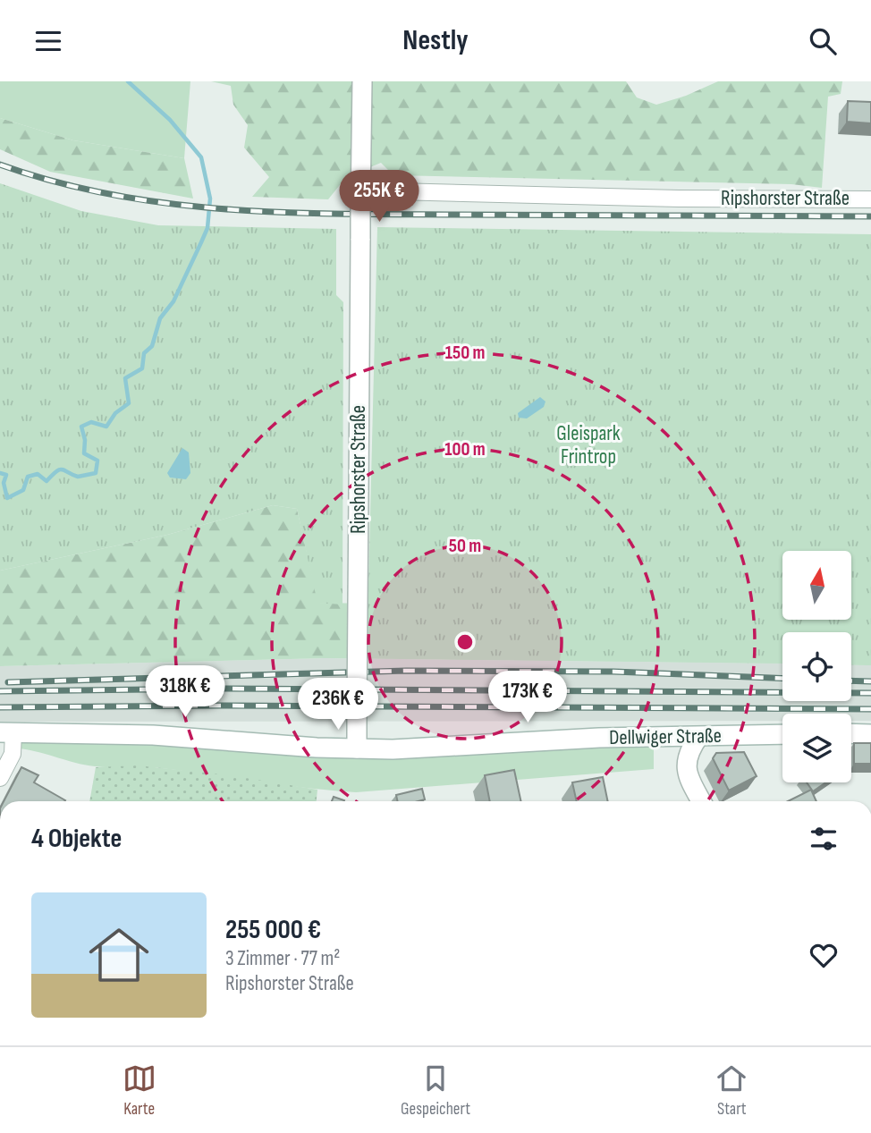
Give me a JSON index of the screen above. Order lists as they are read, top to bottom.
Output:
{
  "streets": {
    "main road": ["Ripshorster Straße", "Dellwiger Straße"]
  },
  "crossings": [
    ["Ripshorster Straße", "Dellwiger Straße"]
  ],
  "parks": ["Gleispark Frintrop"],
  "north": "top",
  "page": {
    "header": "Nestly",
    "price": [
      "255K €",
      "318K €",
      "173K €",
      "236K €"
    ],
    "heading": "4 Objekte",
    "list": [
      {
        "name": "255 000 €",
        "note": "3 Zimmer · 77 m² · Ripshorster Straße"
      }
    ],
    "tabs": ["Karte", "Gespeichert", "Start"]
  },
  "rings": ["150 m", "100 m", "50 m"]
}
